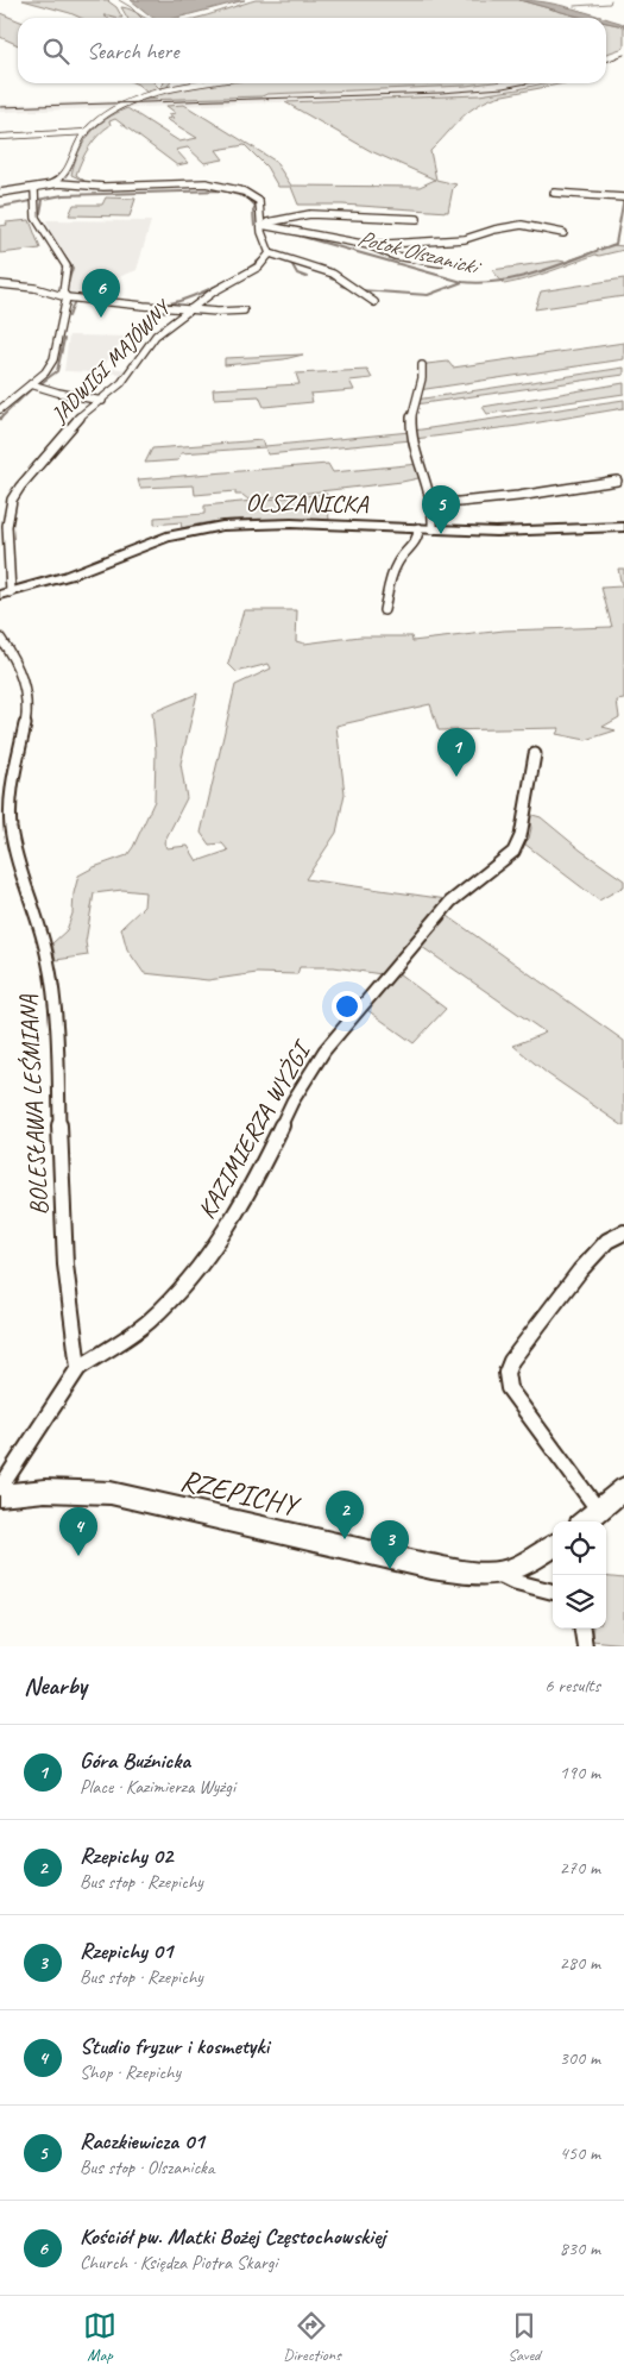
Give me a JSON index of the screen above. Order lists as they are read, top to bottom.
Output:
{
  "streets": {
    "street": [
      "JADWIGI MAJÓWNY",
      "OLSZANICKA",
      "BOLESŁAWA LEŚMIANA",
      "KAZIMIERZA WYŻGI",
      "RZEPICHY"
    ]
  },
  "crossings": [
    ["JADWIGI MAJÓWNY", "OLSZANICKA"],
    ["BOLESŁAWA LEŚMIANA", "KAZIMIERZA WYŻGI"]
  ],
  "water": ["Potok Olszanicki"],
  "page": {
    "search": "Search here",
    "pins": [
      "6",
      "5",
      "1",
      "2",
      "4",
      "3"
    ],
    "heading": ["Nearby", "6 results"],
    "list": [
      {
        "mark": "1",
        "name": "Góra Buźnicka",
        "note": "Place · Kazimierza Wyżgi",
        "value": "190 m"
      },
      {
        "mark": "2",
        "name": "Rzepichy 02",
        "note": "Bus stop · Rzepichy",
        "value": "270 m"
      },
      {
        "mark": "3",
        "name": "Rzepichy 01",
        "note": "Bus stop · Rzepichy",
        "value": "280 m"
      },
      {
        "mark": "4",
        "name": "Studio fryzur i kosmetyki",
        "note": "Shop · Rzepichy",
        "value": "300 m"
      },
      {
        "mark": "5",
        "name": "Raczkiewicza 01",
        "note": "Bus stop · Olszanicka",
        "value": "450 m"
      },
      {
        "mark": "6",
        "name": "Kościół pw. Matki Bożej Częstochowskiej",
        "note": "Church · Księdza Piotra Skargi",
        "value": "830 m"
      }
    ],
    "nav": ["Map", "Directions", "Saved"]
  }
}
